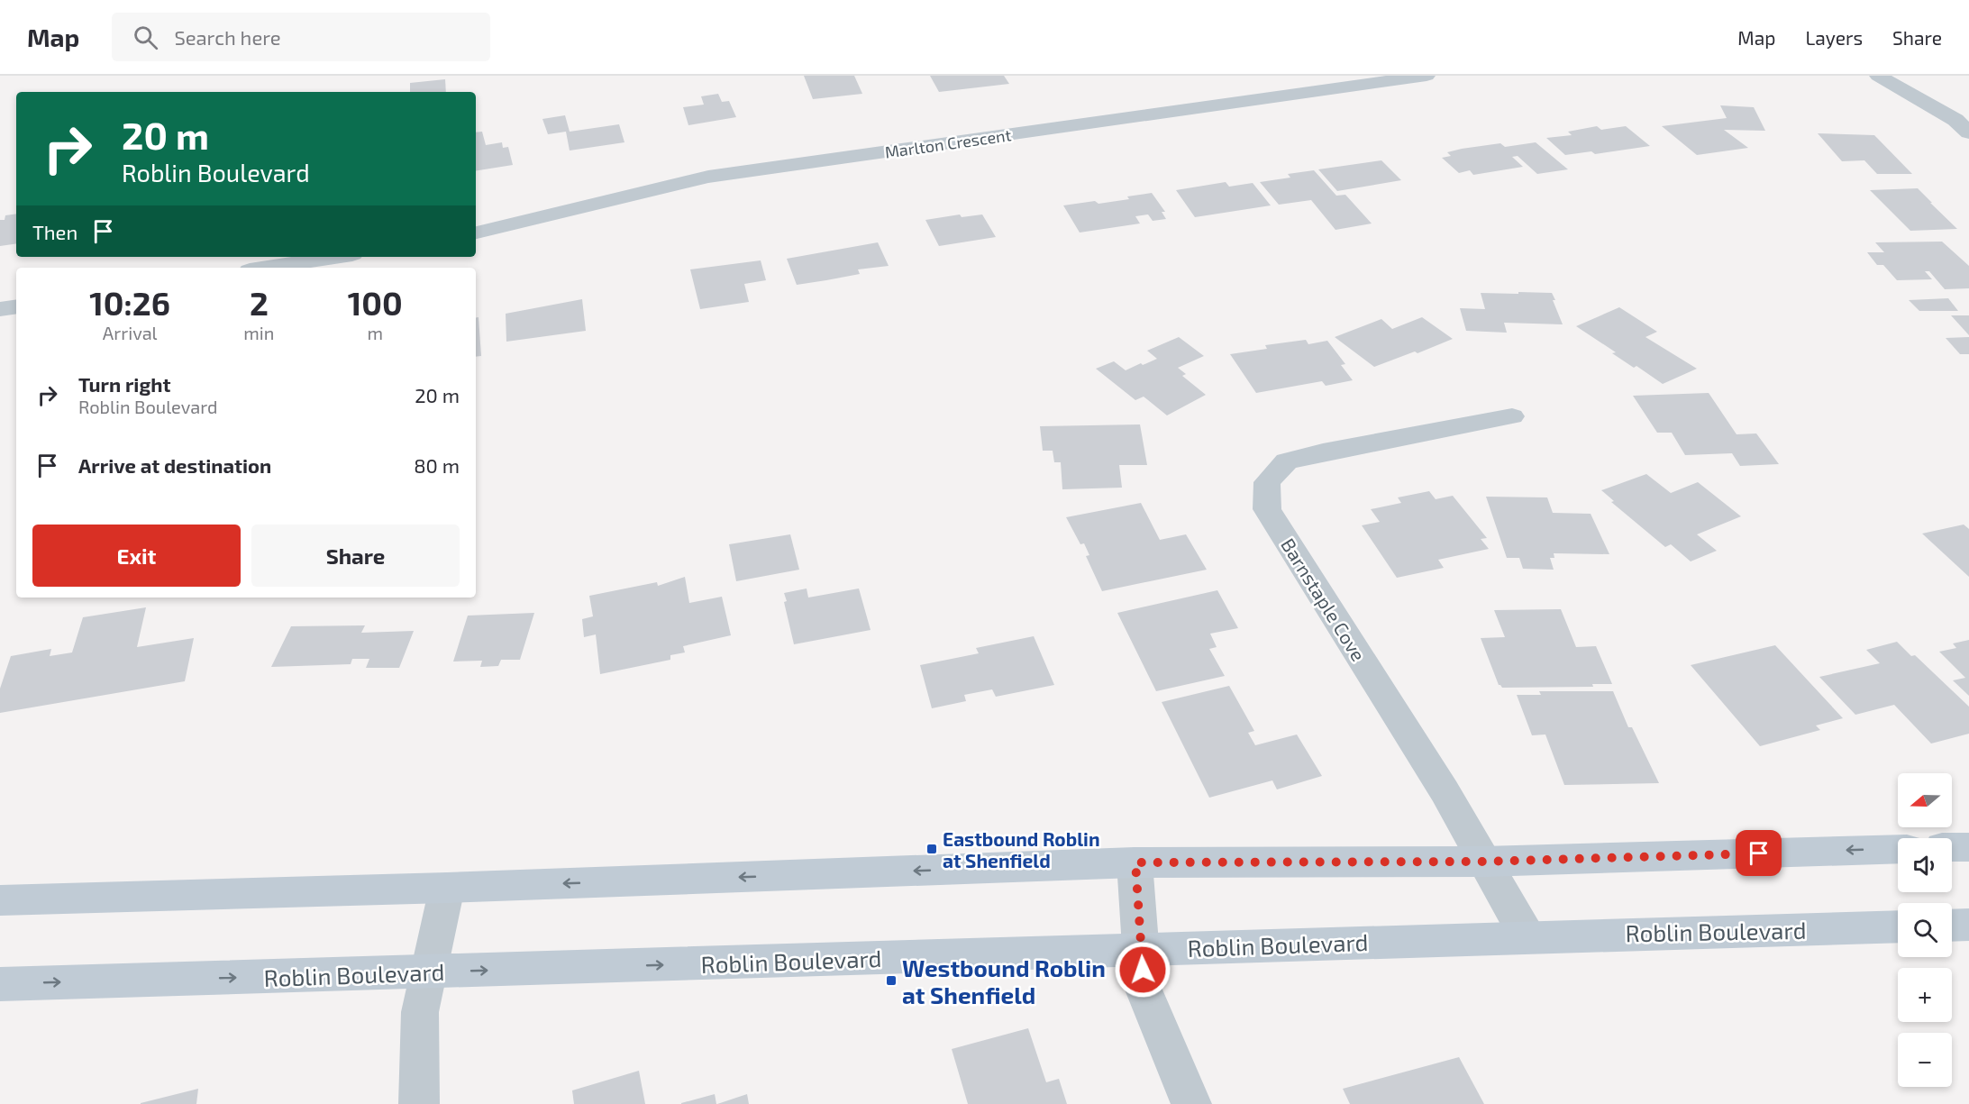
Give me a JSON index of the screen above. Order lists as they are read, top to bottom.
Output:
{
  "streets": {
    "main road": ["Roblin Boulevard"],
    "street": ["Marlton Crescent", "Barnstaple Cove"]
  },
  "crossings": [
    ["Barnstaple Cove", "Roblin Boulevard"]
  ],
  "places": {
    "transit": ["Eastbound Roblin at Shenfield", "Westbound Roblin at Shenfield"]
  },
  "north": "left",
  "page": {
    "header": "Map",
    "search": "Search here",
    "nav": ["Map", "Layers", "Share"],
    "turn": ["20 m", "Roblin Boulevard"],
    "then": "Then",
    "eta": [
      "10:26",
      "Arrival",
      "2",
      "min",
      "100",
      "m"
    ],
    "list": [
      {
        "name": "Turn right",
        "note": "Roblin Boulevard",
        "value": "20 m"
      },
      {
        "name": "Arrive at destination",
        "value": "80 m"
      }
    ],
    "buttons": ["Exit", "Share"],
    "map_buttons": ["+", "−"]
  }
}
